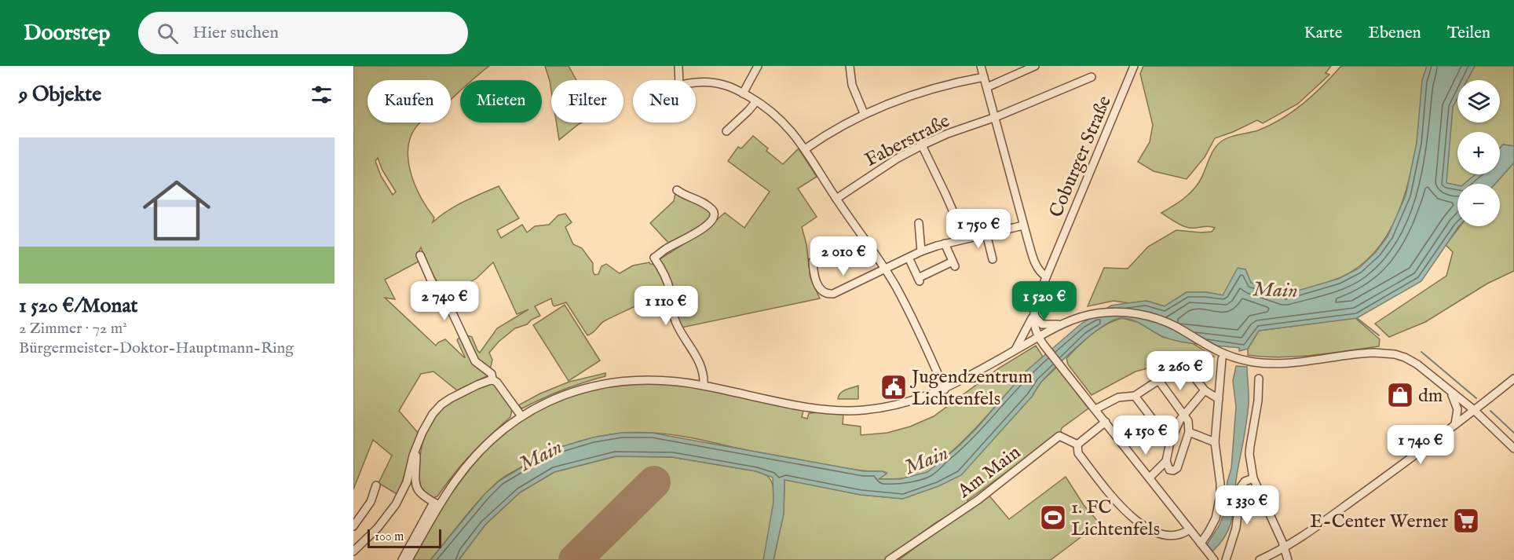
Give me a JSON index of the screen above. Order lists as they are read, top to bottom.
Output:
{
  "streets": {
    "street": ["Faberstraße", "Coburger Straße", "Am Main"]
  },
  "water": ["Main"],
  "places": {
    "public building": ["Jugendzentrum Lichtenfels"],
    "shop": ["dm"],
    "sports": ["1. FC Lichtenfels"],
    "supermarket": ["E-Center Werner"]
  },
  "scale_bar": "100 m",
  "page": {
    "header": "Doorstep",
    "search": "Hier suchen",
    "nav": ["Karte", "Ebenen", "Teilen"],
    "heading": "9 Objekte",
    "map_buttons": ["+", "−"],
    "chip": [
      "Kaufen",
      "Mieten",
      "Filter",
      "Neu"
    ],
    "list": [
      {
        "name": "1 520 €/Monat",
        "note": "2 Zimmer · 72 m² · Bürgermeister-Doktor-Hauptmann-Ring"
      }
    ],
    "price": [
      "1 750 €",
      "2 010 €",
      "2 740 €",
      "1 520 €",
      "1 110 €",
      "2 260 €",
      "4 150 €",
      "1 740 €",
      "1 330 €"
    ],
    "scale": "100 m"
  }
}
